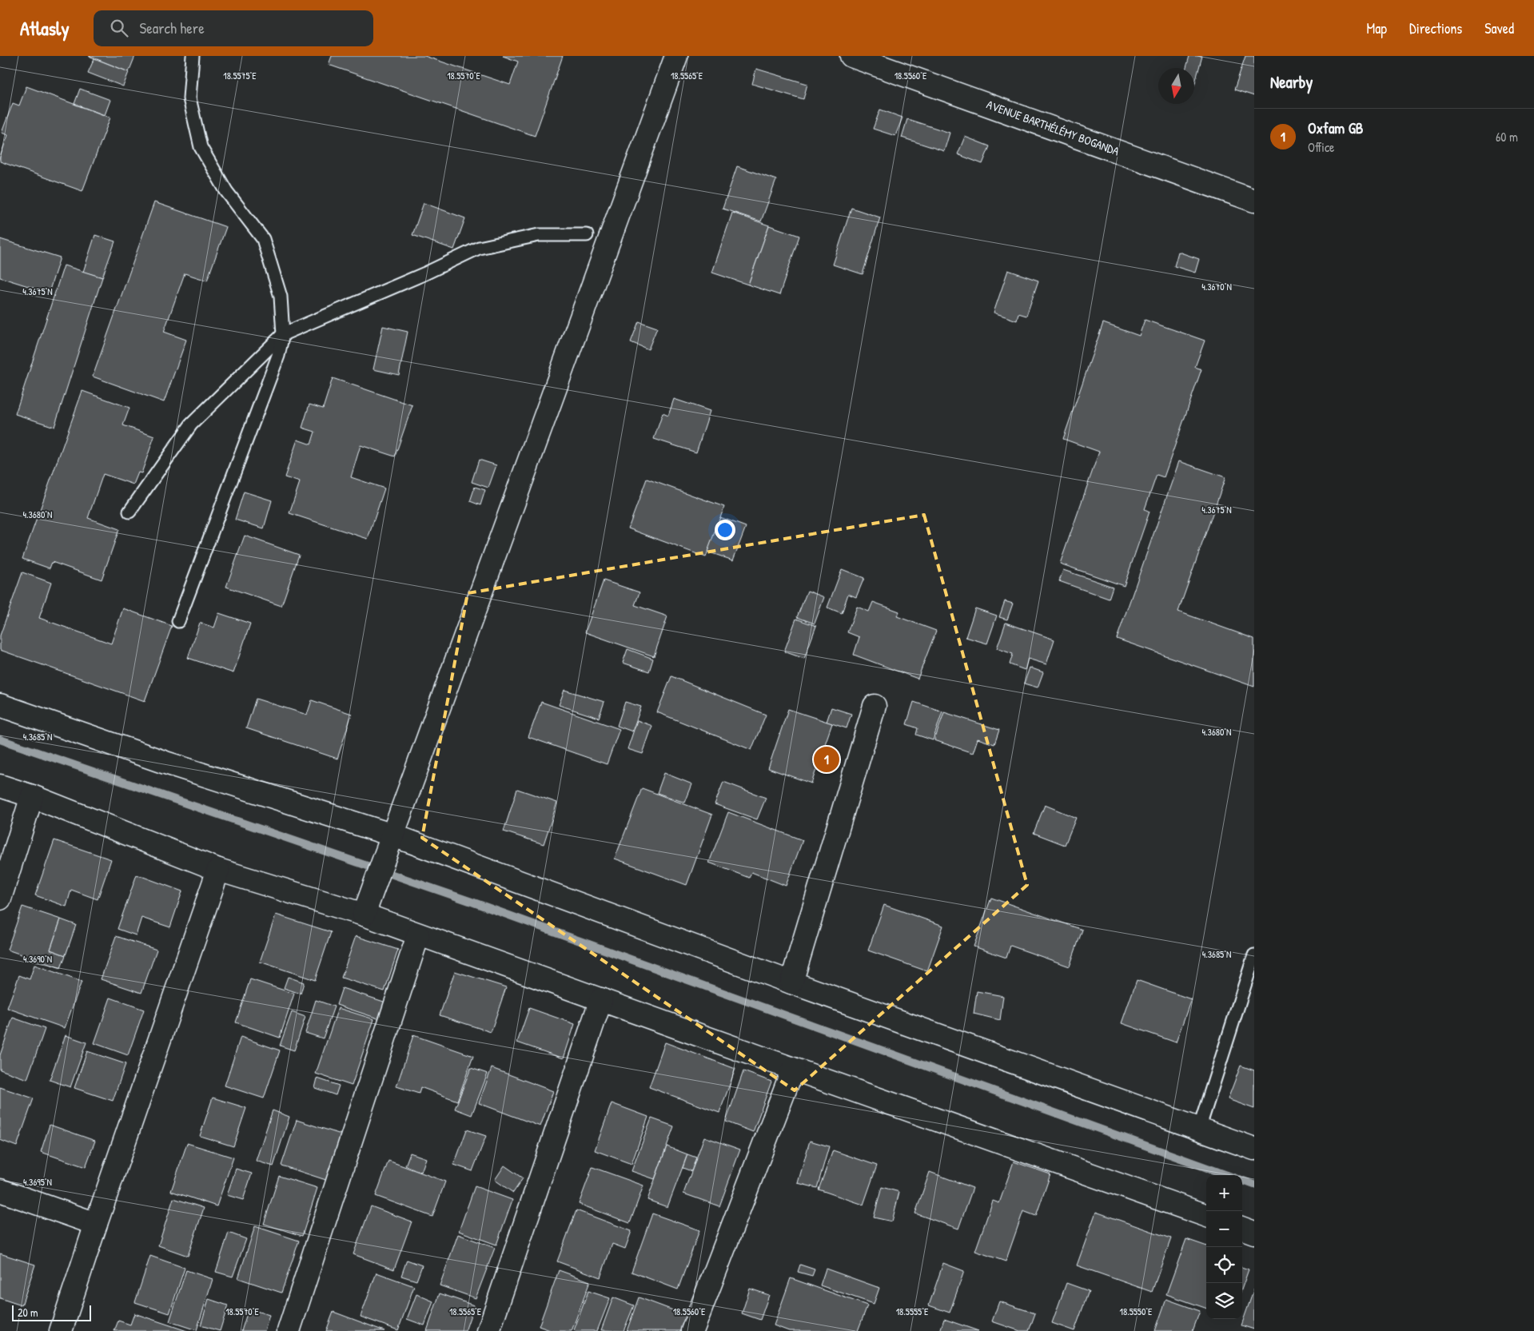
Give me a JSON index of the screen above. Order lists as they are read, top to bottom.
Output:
{
  "streets": {
    "street": ["AVENUE BARTHÉLÉMY BOGANDA"]
  },
  "scale_bar": "20 m",
  "north": "bottom",
  "page": {
    "header": "Atlasly",
    "search": "Search here",
    "nav": ["Map", "Directions", "Saved"],
    "heading": "Nearby",
    "list": [
      {
        "mark": "1",
        "name": "Oxfam GB",
        "note": "Office",
        "value": "60 m"
      }
    ],
    "pins": "1",
    "map_buttons": ["+", "−"],
    "scale": "20 m"
  },
  "coordinates": [
    "18.5575°E",
    "18.5570°E",
    "18.5565°E",
    "18.5560°E",
    "4.3670°N",
    "4.3675°N",
    "4.3680°N",
    "4.3685°N",
    "4.3690°N",
    "4.3695°N",
    "18.5555°E",
    "18.5550°E"
  ]
}
